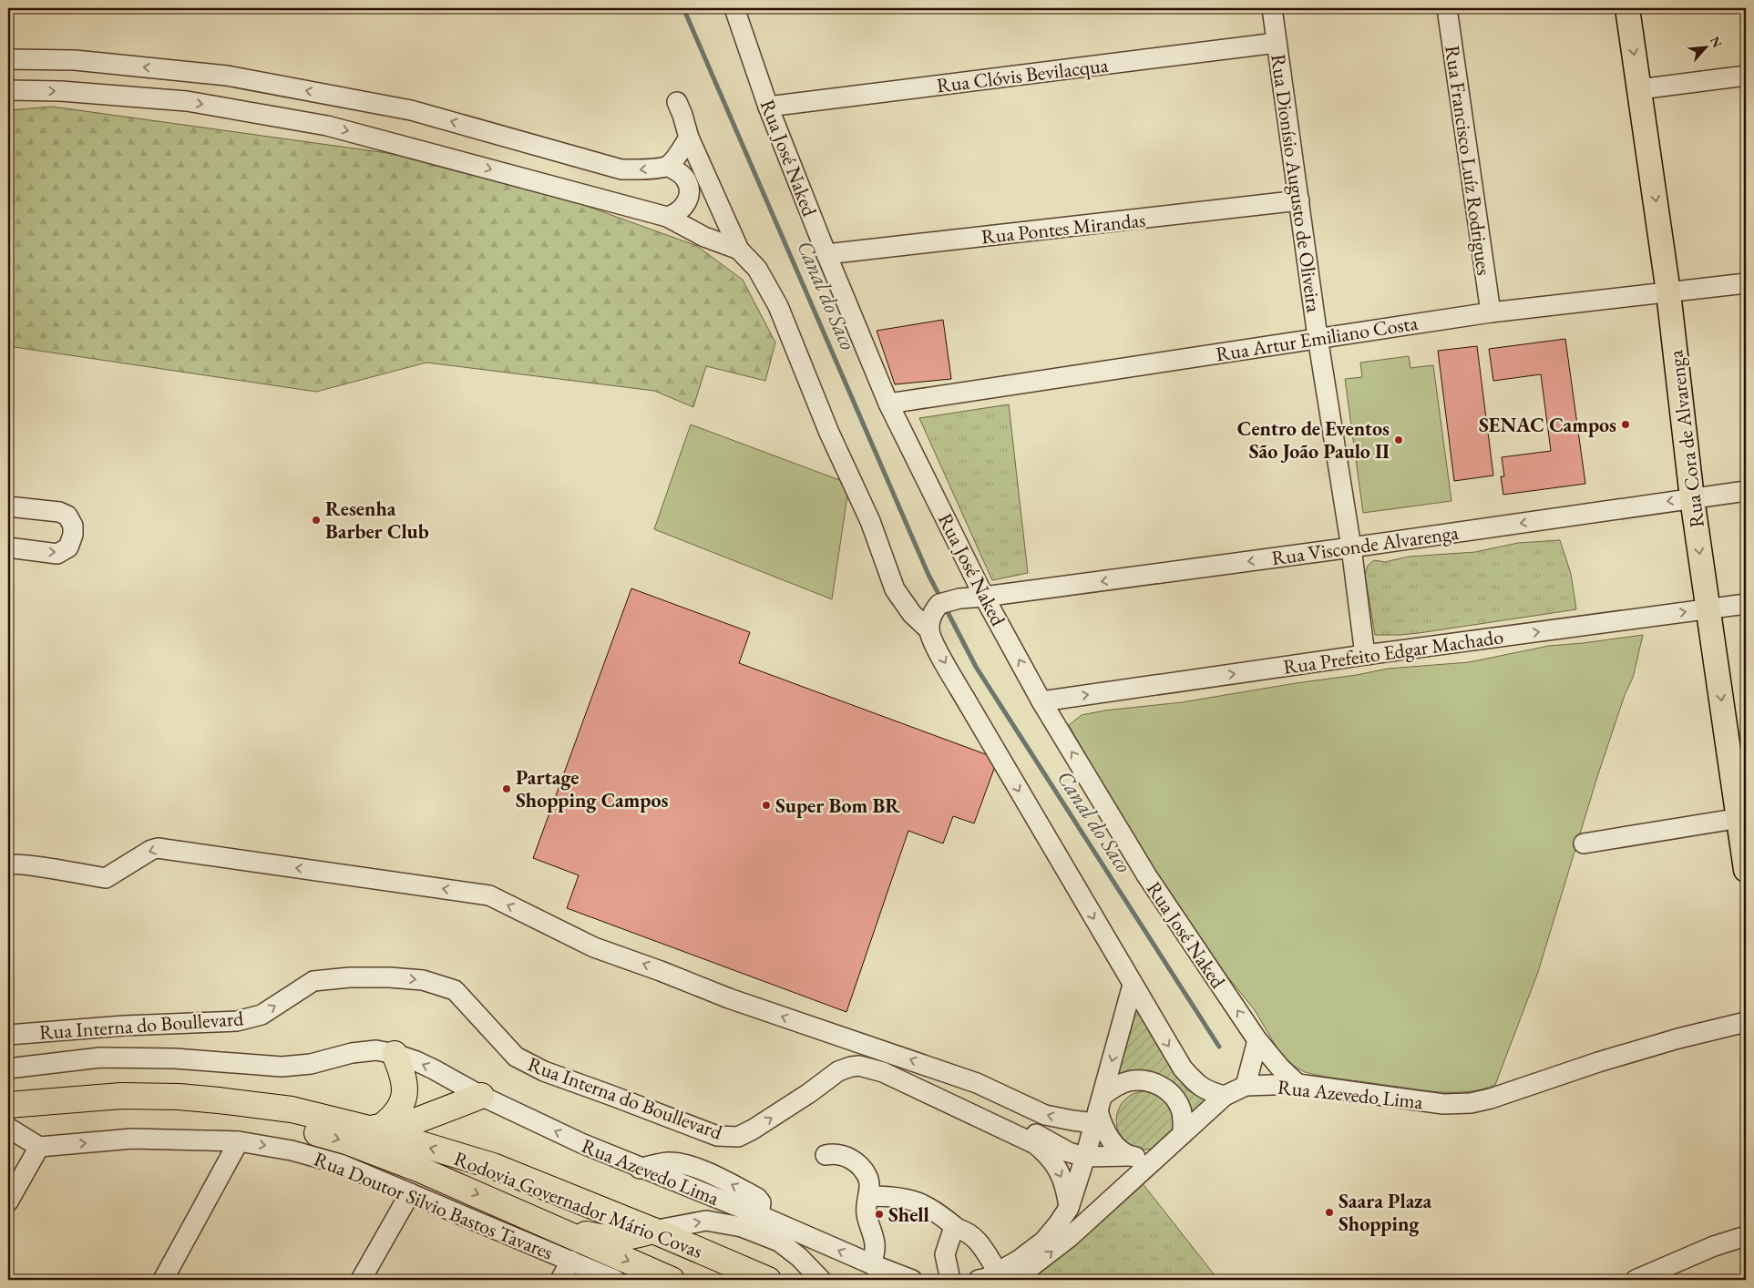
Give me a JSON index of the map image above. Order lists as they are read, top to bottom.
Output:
{
  "streets": {
    "highway": ["Rodovia Governador Mário Covas"],
    "main road": ["Rua Cora de Alvarenga"],
    "street": [
      "Rua Clóvis Bevilacqua",
      "Rua José Naked",
      "Rua Francisco Luíz Rodrigues",
      "Rua Dionísio Augusto de Oliveira",
      "Rua Pontes Mirandas",
      "Rua Artur Emiliano Costa",
      "Rua Visconde Alvarenga",
      "Rua Prefeito Edgar Machado",
      "Rua Interna do Boullevard",
      "Rua Azevedo Lima",
      "Rua Doutor Silvio Bastos Tavares"
    ]
  },
  "crossings": [
    ["Rua Clóvis Bevilacqua", "Rua José Naked"],
    ["Rua Clóvis Bevilacqua", "Rua Dionísio Augusto de Oliveira"],
    ["Rua José Naked", "Rua Pontes Mirandas"],
    ["Rua José Naked", "Rua Artur Emiliano Costa"],
    ["Rua José Naked", "Rua Visconde Alvarenga"],
    ["Rua José Naked", "Rua Prefeito Edgar Machado"],
    ["Rua José Naked", "Rua Azevedo Lima"],
    ["Rua Francisco Luíz Rodrigues", "Rua Artur Emiliano Costa"],
    ["Rua Dionísio Augusto de Oliveira", "Rua Pontes Mirandas"],
    ["Rua Dionísio Augusto de Oliveira", "Rua Artur Emiliano Costa"],
    ["Rua Dionísio Augusto de Oliveira", "Rua Visconde Alvarenga"],
    ["Rua Dionísio Augusto de Oliveira", "Rua Prefeito Edgar Machado"],
    ["Rua Artur Emiliano Costa", "Rua Cora de Alvarenga"],
    ["Rua Cora de Alvarenga", "Rua Visconde Alvarenga"],
    ["Rua Cora de Alvarenga", "Rua Prefeito Edgar Machado"],
    ["Rua Interna do Boullevard", "Rua Azevedo Lima"],
    ["Rua Azevedo Lima", "Rodovia Governador Mário Covas"]
  ],
  "one_way": ["Rua Cora de Alvarenga", "Rua Visconde Alvarenga", "Rua Prefeito Edgar Machado"],
  "water": ["Canal do Saco"],
  "places": [
    "SENAC Campos",
    "Centro de Eventos São João Paulo II",
    "Resenha Barber Club",
    "Partage Shopping Campos",
    "Super Bom BR",
    "Saara Plaza Shopping",
    "Shell"
  ],
  "north": "top right"
}
